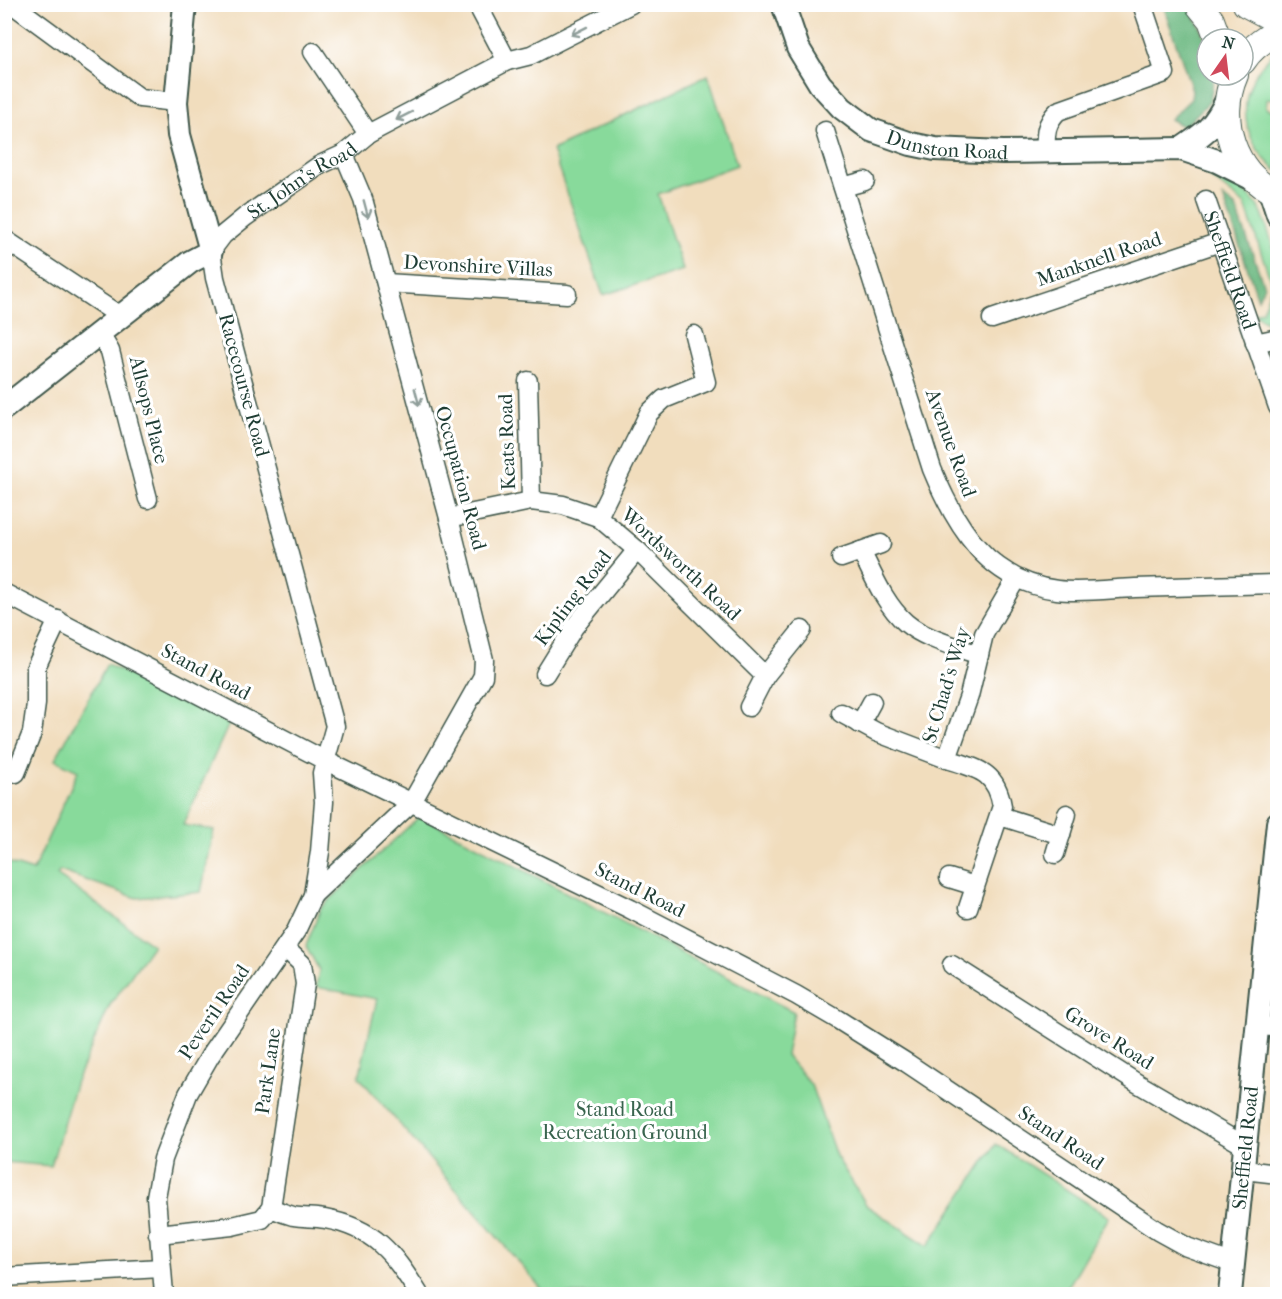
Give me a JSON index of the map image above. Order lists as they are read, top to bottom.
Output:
{
  "streets": {
    "main road": [
      "Dunston Road",
      "St. John's Road",
      "Sheffield Road",
      "Racecourse Road"
    ],
    "street": [
      "Manknell Road",
      "Devonshire Villas",
      "Allsops Place",
      "Keats Road",
      "Avenue Road",
      "Occupation Road",
      "Wordsworth Road",
      "Kipling Road",
      "Stand Road",
      "St Chad's Way",
      "Peveril Road",
      "Grove Road",
      "Park Lane"
    ]
  },
  "crossings": [
    ["St. John's Road", "Racecourse Road"],
    ["St. John's Road", "Allsops Place"],
    ["St. John's Road", "Occupation Road"],
    ["Manknell Road", "Sheffield Road"],
    ["Devonshire Villas", "Occupation Road"],
    ["Sheffield Road", "Stand Road"],
    ["Sheffield Road", "Grove Road"],
    ["Racecourse Road", "Stand Road"],
    ["Racecourse Road", "Peveril Road"],
    ["Keats Road", "Wordsworth Road"],
    ["Avenue Road", "St Chad's Way"],
    ["Occupation Road", "Wordsworth Road"],
    ["Occupation Road", "Stand Road"],
    ["Occupation Road", "Peveril Road"],
    ["Wordsworth Road", "Kipling Road"],
    ["Stand Road", "Peveril Road"],
    ["Peveril Road", "Park Lane"]
  ],
  "one_way": ["St. John's Road", "Occupation Road"],
  "parks": ["Stand Road Recreation Ground"],
  "north": "top"
}
